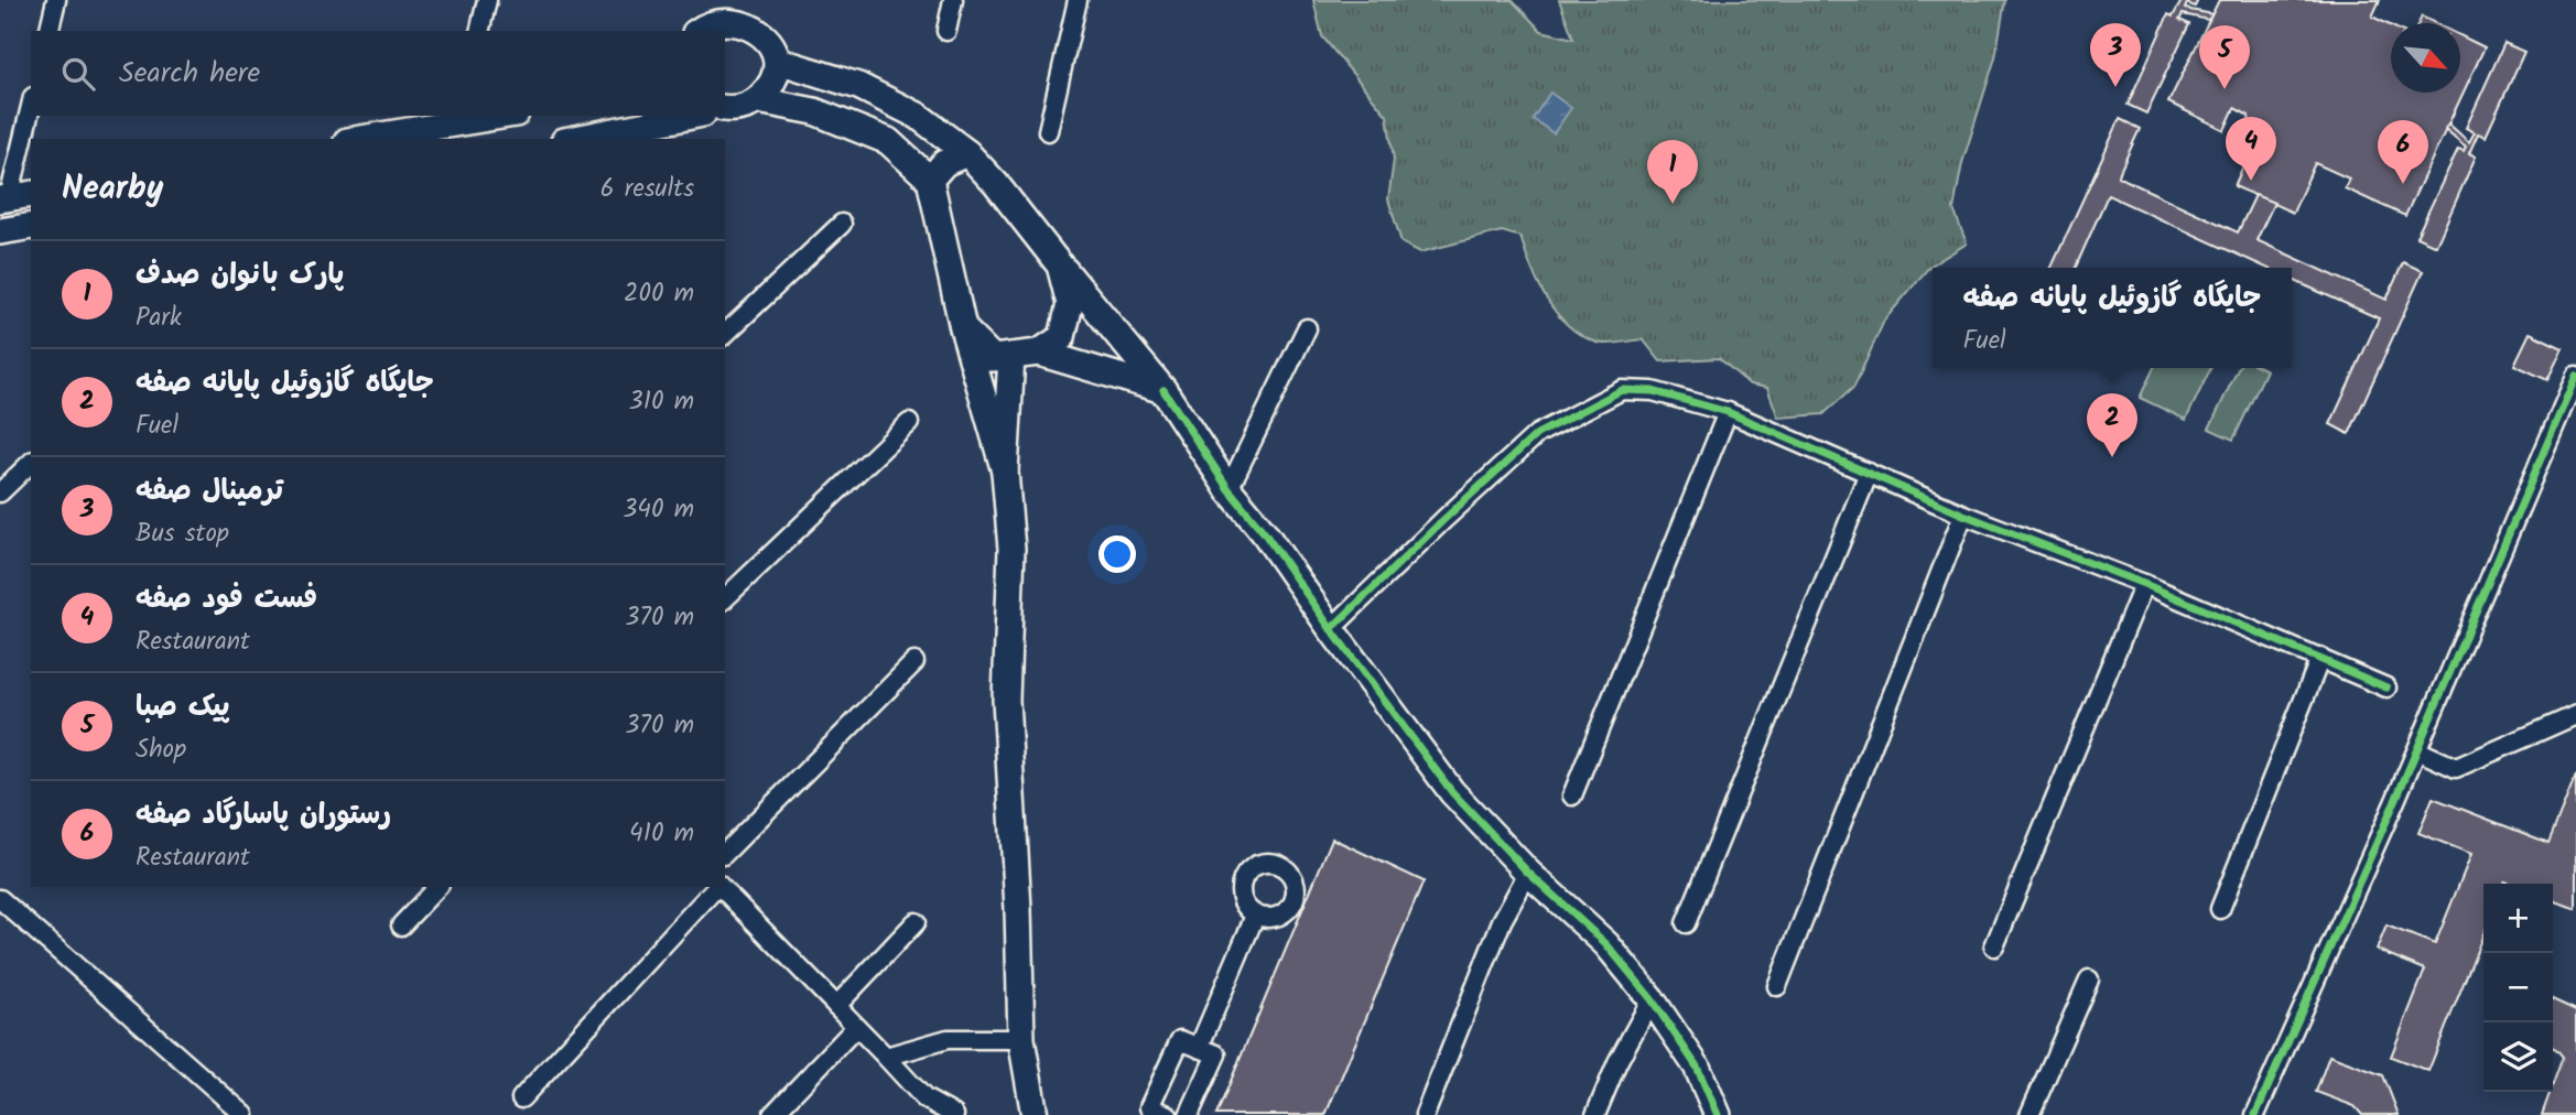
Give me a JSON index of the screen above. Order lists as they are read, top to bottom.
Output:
{
  "north": "bottom right",
  "page": {
    "pins": [
      "3",
      "5",
      "4",
      "6",
      "1",
      "2"
    ],
    "search": "Search here",
    "heading": ["Nearby", "6 results"],
    "list": [
      {
        "mark": "1",
        "name": "پارک بانوان صدف",
        "note": "Park",
        "value": "200 m"
      },
      {
        "mark": "2",
        "name": "جایگاه گازوئیل پایانه صفه",
        "note": "Fuel",
        "value": "310 m"
      },
      {
        "mark": "3",
        "name": "ترمینال صفه",
        "note": "Bus stop",
        "value": "340 m"
      },
      {
        "mark": "4",
        "name": "فست فود صفه",
        "note": "Restaurant",
        "value": "370 m"
      },
      {
        "mark": "5",
        "name": "پیک صبا",
        "note": "Shop",
        "value": "370 m"
      },
      {
        "mark": "6",
        "name": "رستوران پاسارگاد صفه",
        "note": "Restaurant",
        "value": "410 m"
      }
    ],
    "popup": ["جایگاه گازوئیل پایانه صفه", "Fuel"],
    "map_buttons": ["+", "−"]
  }
}
